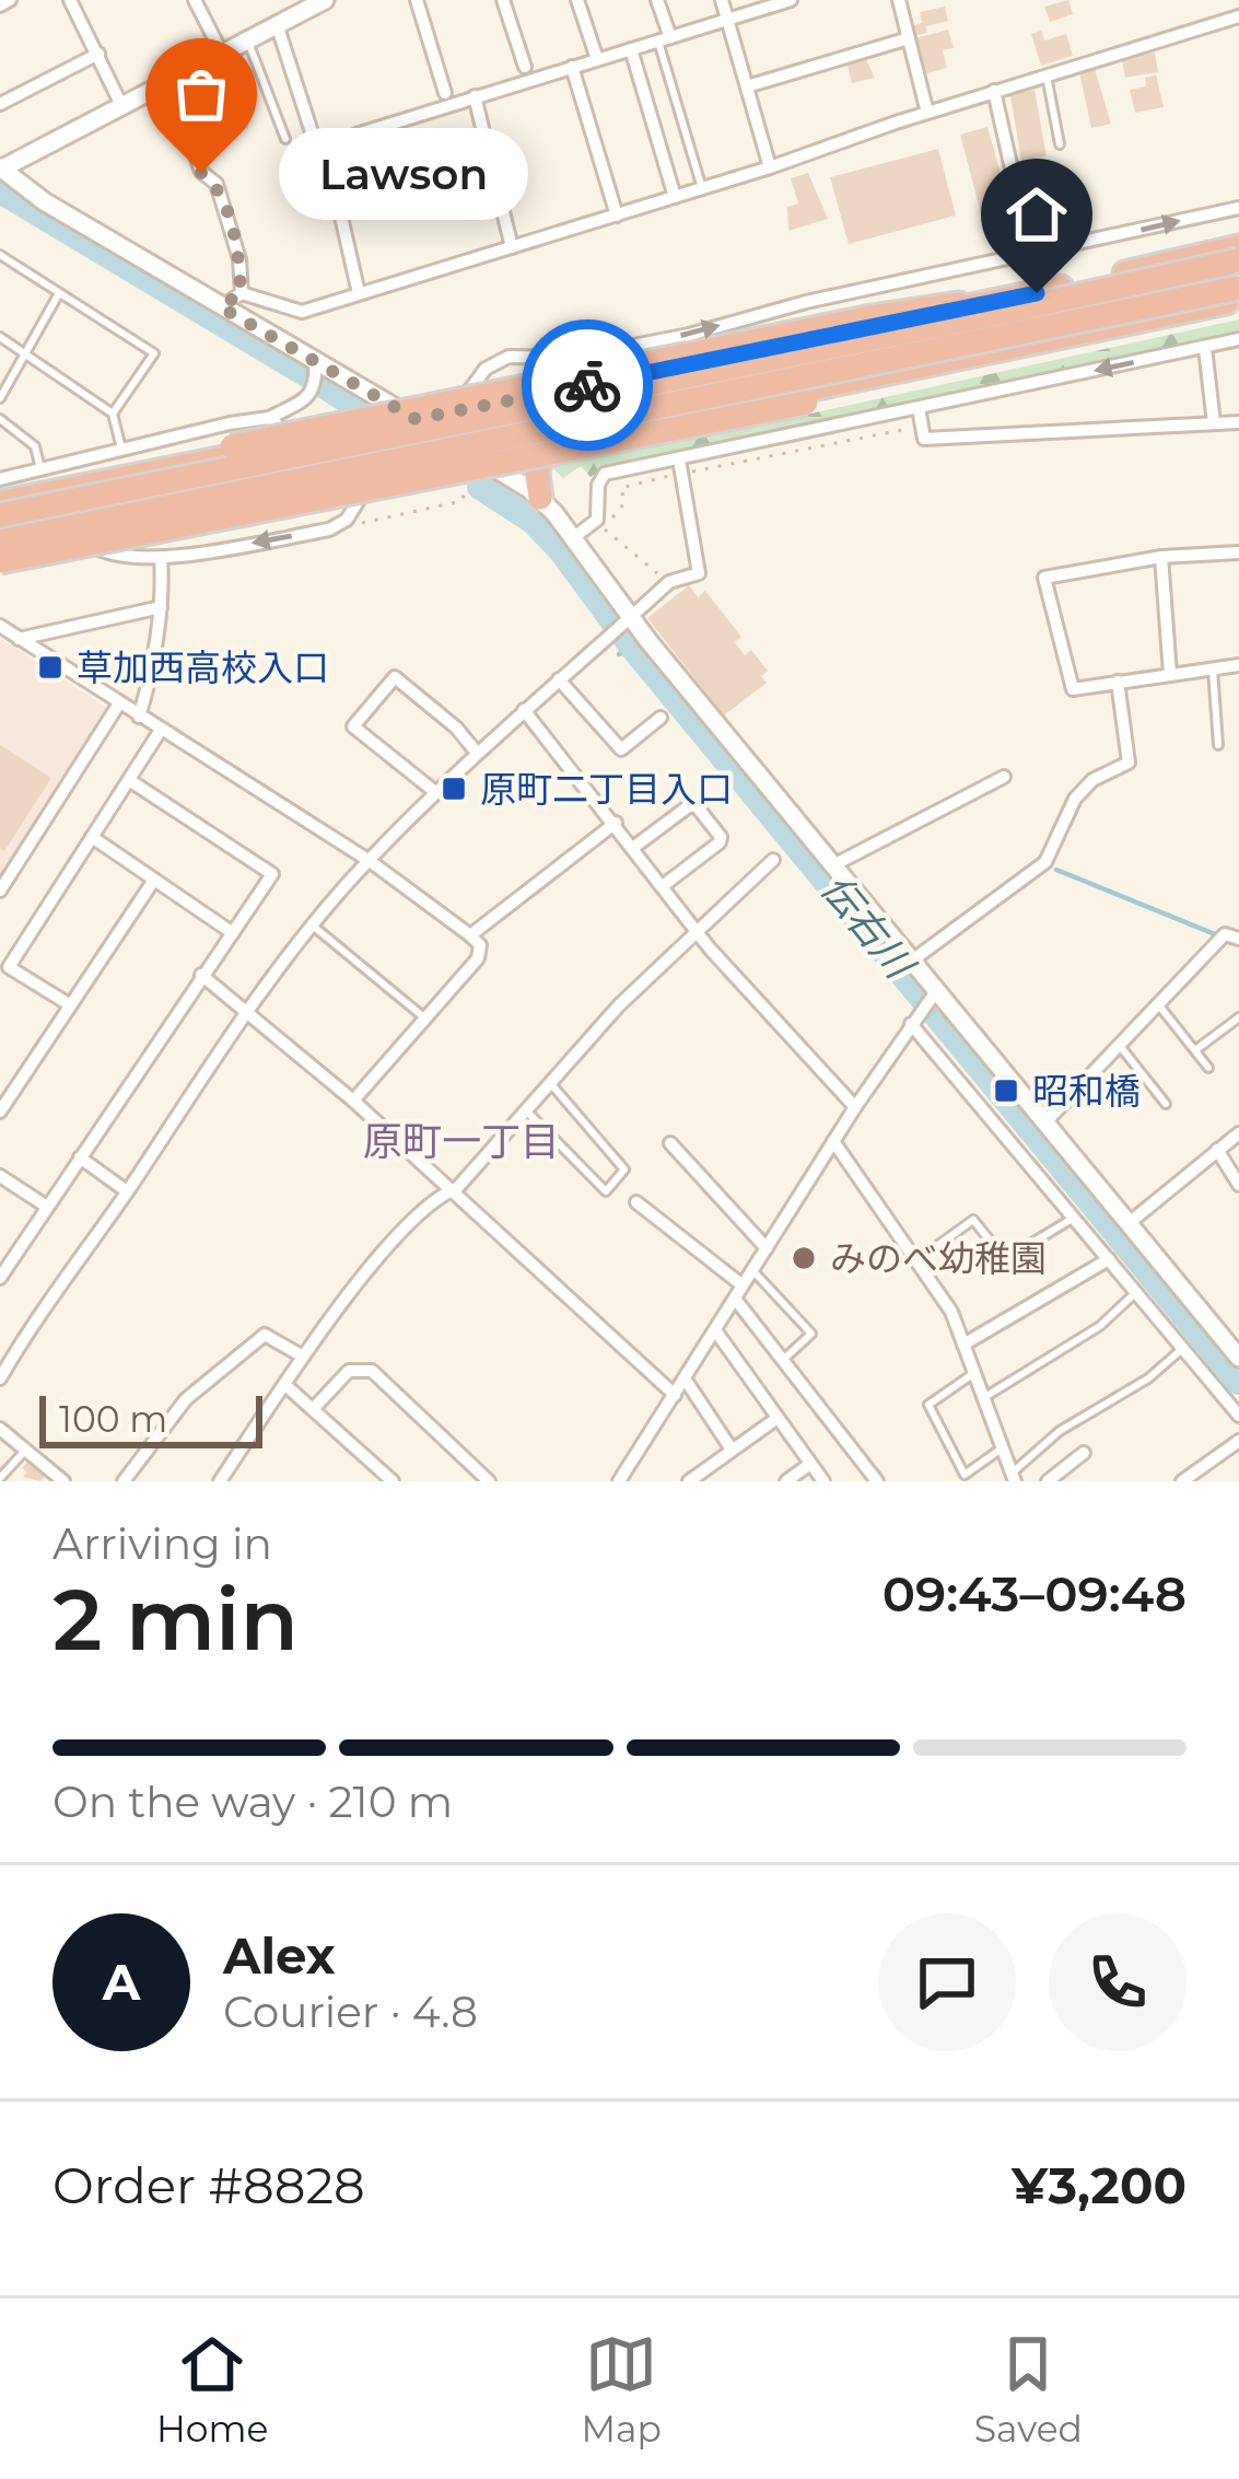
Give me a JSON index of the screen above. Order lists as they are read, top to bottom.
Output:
{
  "districts": ["原町一丁目"],
  "water": ["伝右川"],
  "places": {
    "other": ["Lawson", "みのべ幼稚園"],
    "transit": ["草加西高校入口", "原町二丁目入口", "昭和橋"]
  },
  "scale_bar": "100 m",
  "page": {
    "bubble": "Lawson",
    "scale": "100 m",
    "heading": ["2 min", "Arriving in", "09:43–09:48"],
    "panel": [
      "Alex",
      "Courier · 4.8",
      "Order #8828",
      "¥3,200"
    ],
    "bar": "On the way · 210 m",
    "round": "A",
    "tabs": ["Home", "Map", "Saved"]
  }
}
